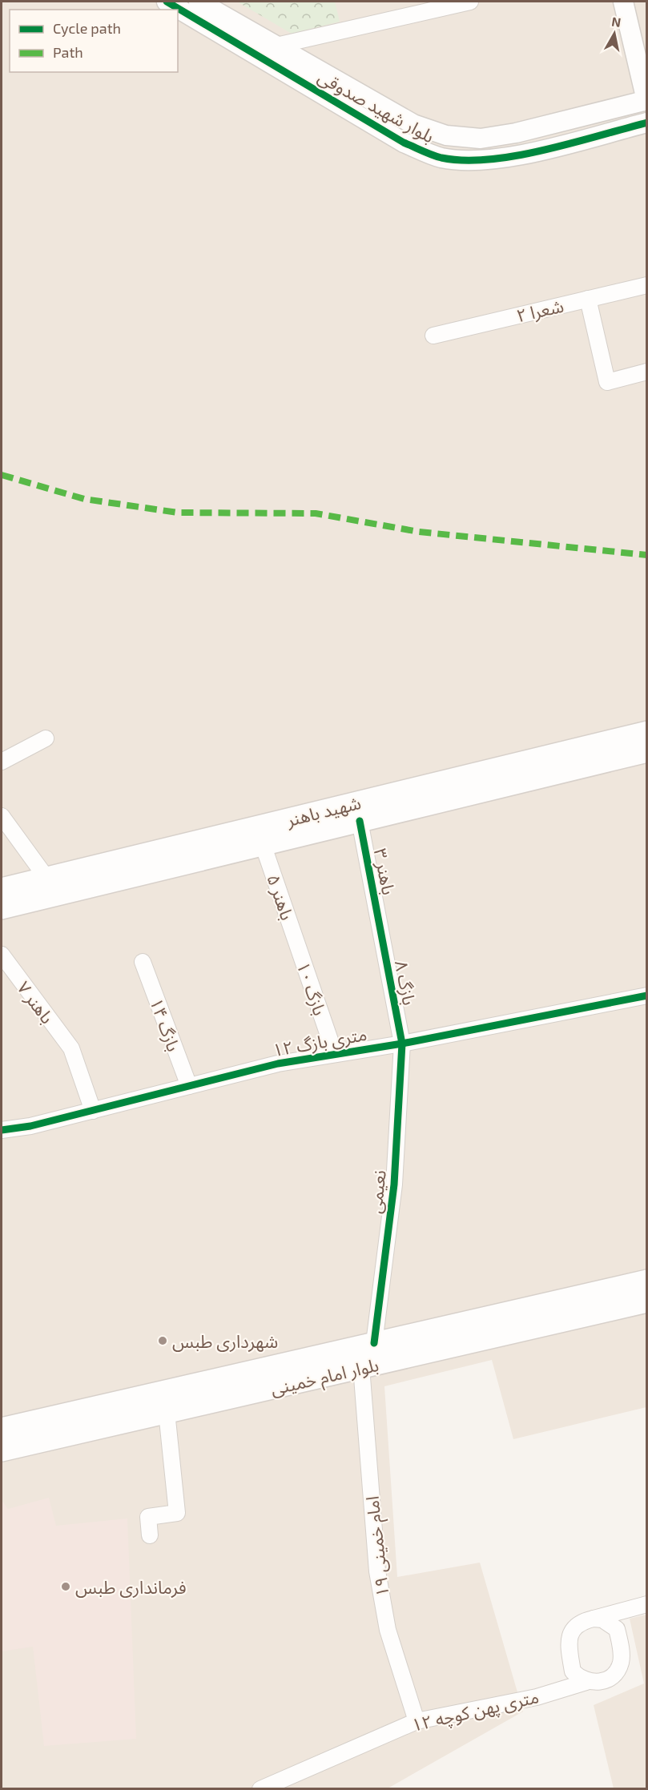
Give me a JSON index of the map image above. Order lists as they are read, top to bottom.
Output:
{
  "streets": {
    "main road": ["شهید باهنر", "بلوار امام خمینی"],
    "street": [
      "بلوار شهید صدوقی",
      "شعرا ۲",
      "باهنر ۳",
      "باهنر ۵",
      "بازگ ۸",
      "بازگ ۱۰",
      "باهنر ۷",
      "بازگ ۱۴",
      "۱۲ متری بازگ",
      "نعیمی",
      "امام خمینی ۱۹",
      "۱۲ متری پهن کوچه"
    ]
  },
  "crossings": [
    ["شهید باهنر", "باهنر ۳"],
    ["شهید باهنر", "باهنر ۵"],
    ["باهنر ۳", "بازگ ۸"],
    ["باهنر ۵", "بازگ ۱۰"],
    ["بازگ ۸", "۱۲ متری بازگ"],
    ["بازگ ۸", "نعیمی"],
    ["بازگ ۱۰", "۱۲ متری بازگ"],
    ["باهنر ۷", "۱۲ متری بازگ"],
    ["بازگ ۱۴", "۱۲ متری بازگ"],
    ["۱۲ متری بازگ", "نعیمی"],
    ["نعیمی", "بلوار امام خمینی"],
    ["بلوار امام خمینی", "امام خمینی ۱۹"],
    ["امام خمینی ۱۹", "۱۲ متری پهن کوچه"]
  ],
  "places": ["شهرداری طبس", "فرمانداری طبس"],
  "legend": ["Cycle path", "Path"],
  "north": "top"
}
